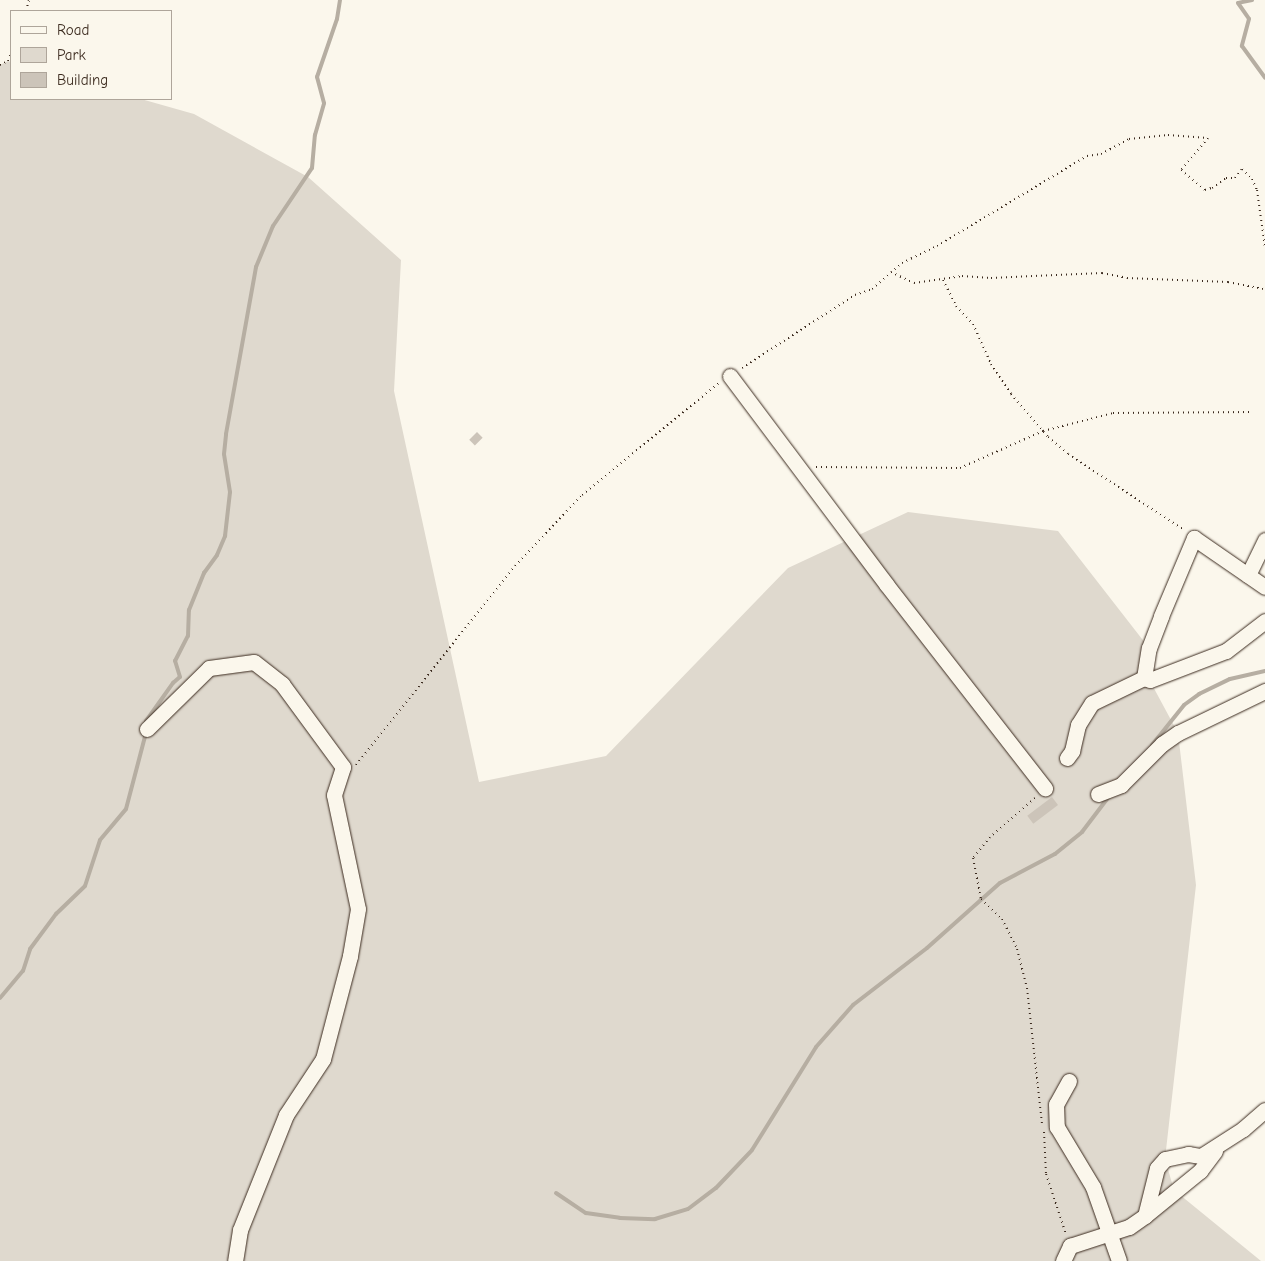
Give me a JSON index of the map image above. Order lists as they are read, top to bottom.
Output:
{
  "legend": ["Road", "Park", "Building"]
}
